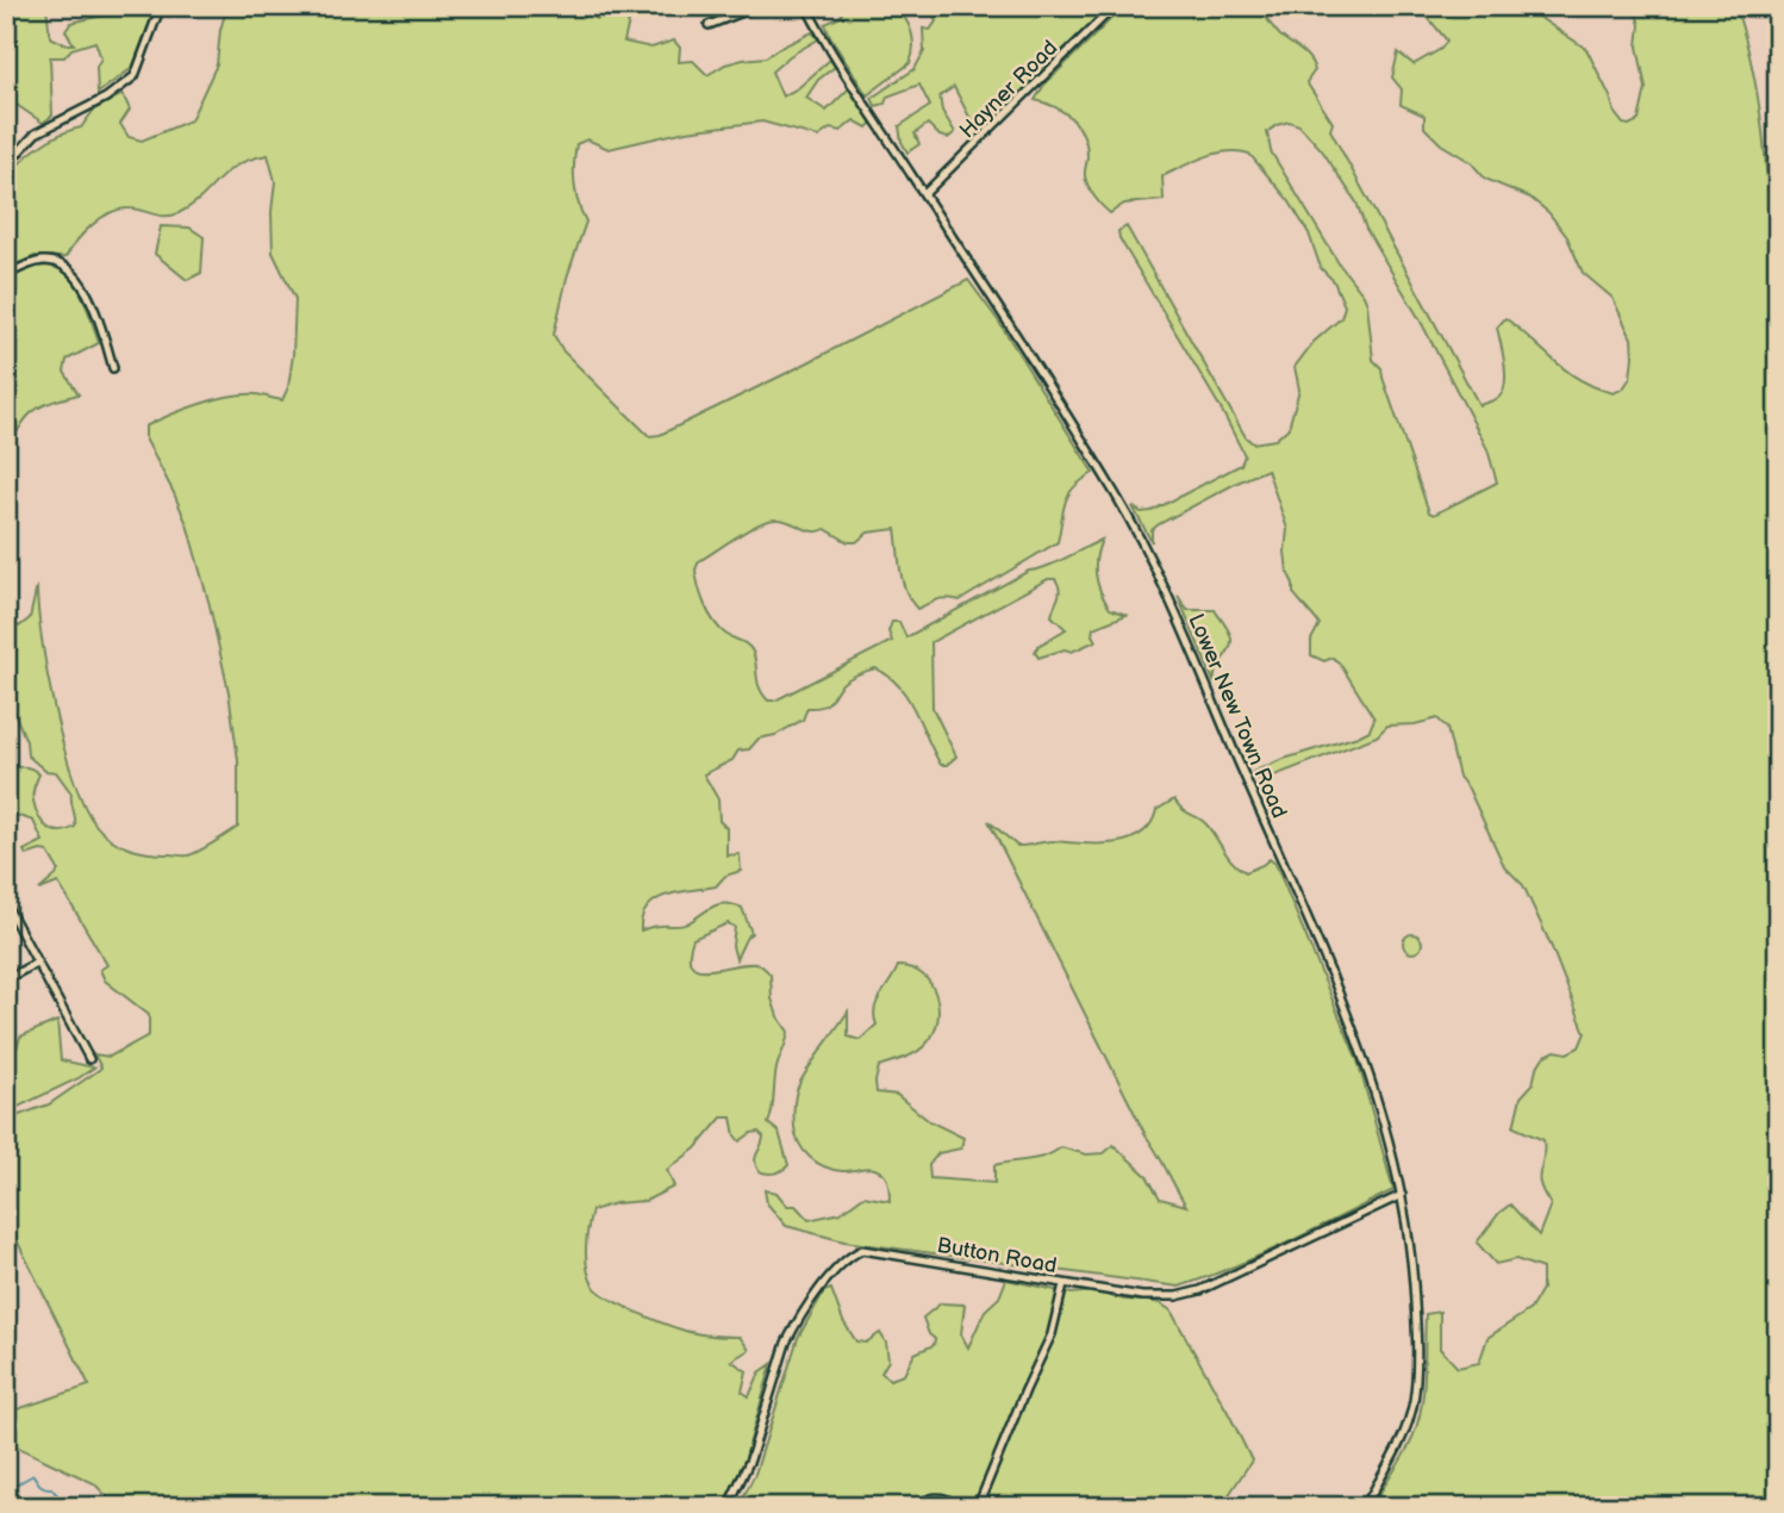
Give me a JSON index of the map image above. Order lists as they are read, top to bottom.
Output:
{
  "streets": {
    "street": ["Hayner Road", "Lower New Town Road", "Button Road"]
  },
  "crossings": [
    ["Hayner Road", "Lower New Town Road"],
    ["Lower New Town Road", "Button Road"]
  ]
}
